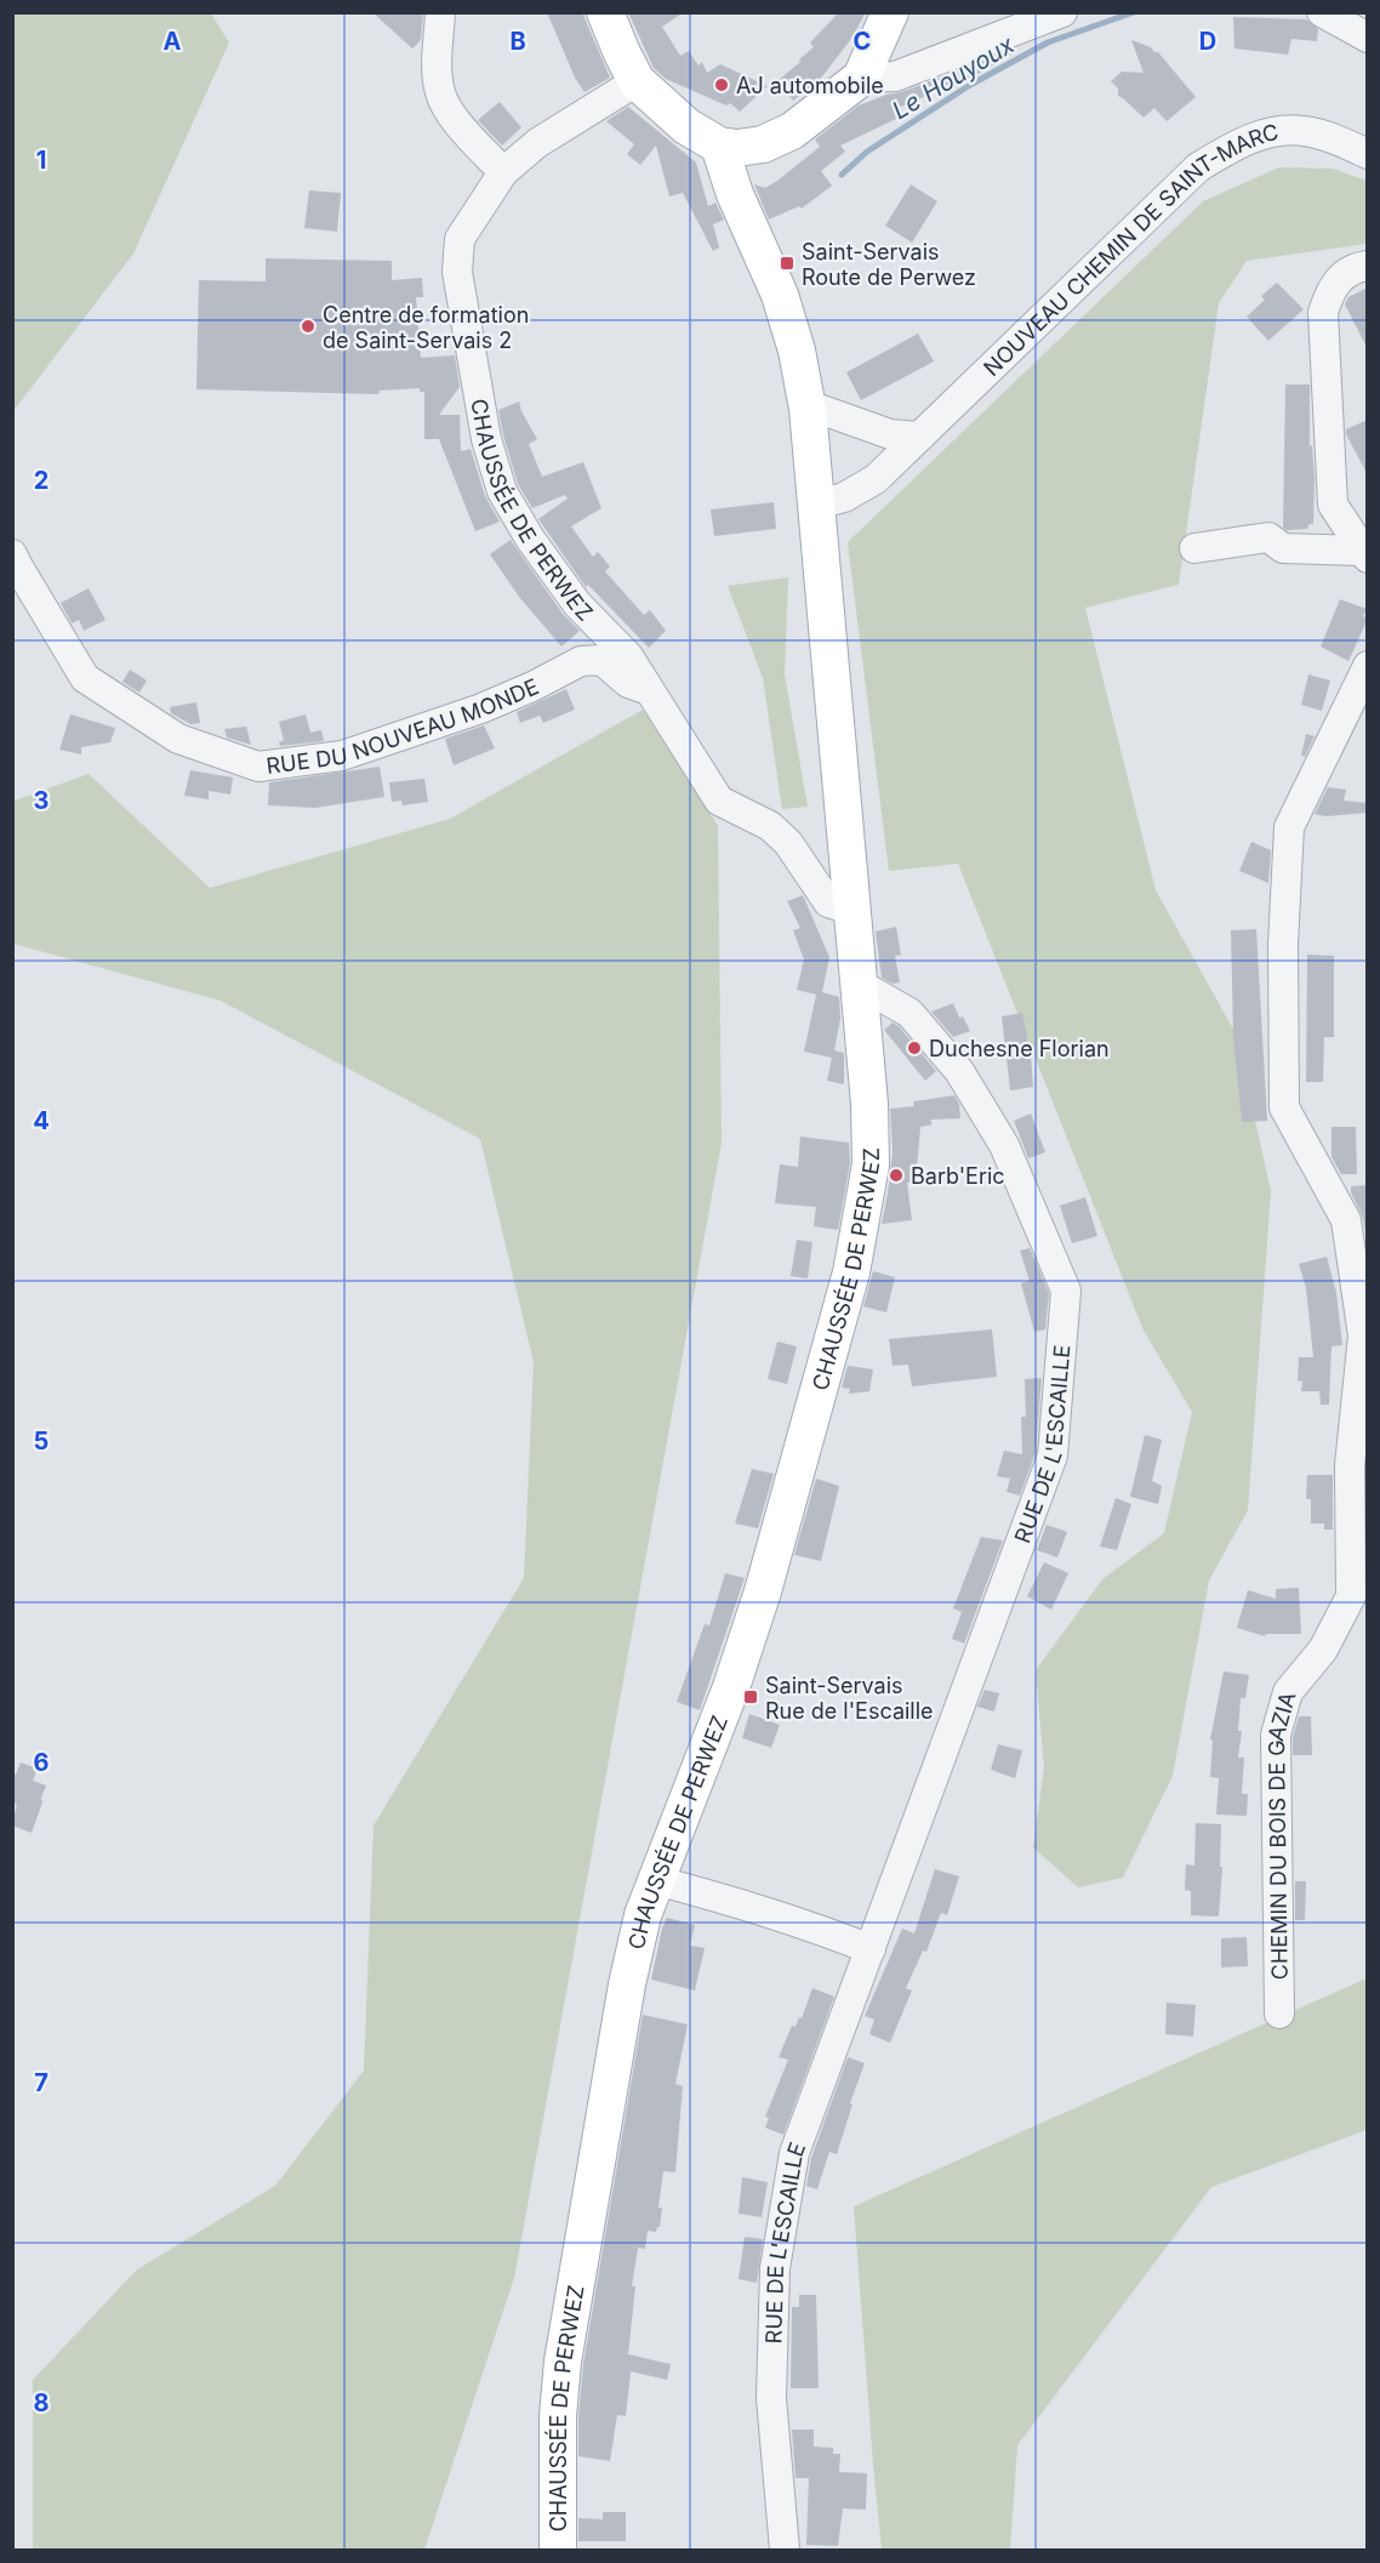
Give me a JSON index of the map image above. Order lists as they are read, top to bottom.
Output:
{
  "streets": {
    "main road": ["CHAUSSÉE DE PERWEZ"],
    "street": [
      "NOUVEAU CHEMIN DE SAINT-MARC",
      "RUE DU NOUVEAU MONDE",
      "RUE DE L'ESCAILLE",
      "CHEMIN DU BOIS DE GAZIA"
    ]
  },
  "crossings": [
    ["NOUVEAU CHEMIN DE SAINT-MARC", "CHAUSSÉE DE PERWEZ"],
    ["CHAUSSÉE DE PERWEZ", "RUE DU NOUVEAU MONDE"],
    ["CHAUSSÉE DE PERWEZ", "RUE DE L'ESCAILLE"]
  ],
  "water": ["Le Houyoux"],
  "places": {
    "other": [
      "AJ automobile",
      "Centre de formation de Saint-Servais 2",
      "Duchesne Florian",
      "Barb'Eric"
    ],
    "transit": ["Saint-Servais Route de Perwez", "Saint-Servais Rue de l'Escaille"]
  },
  "grid": {
    "columns": [
      "A",
      "B",
      "C",
      "D"
    ],
    "rows": [
      "1",
      "2",
      "3",
      "4",
      "5",
      "6",
      "7",
      "8"
    ]
  }
}
